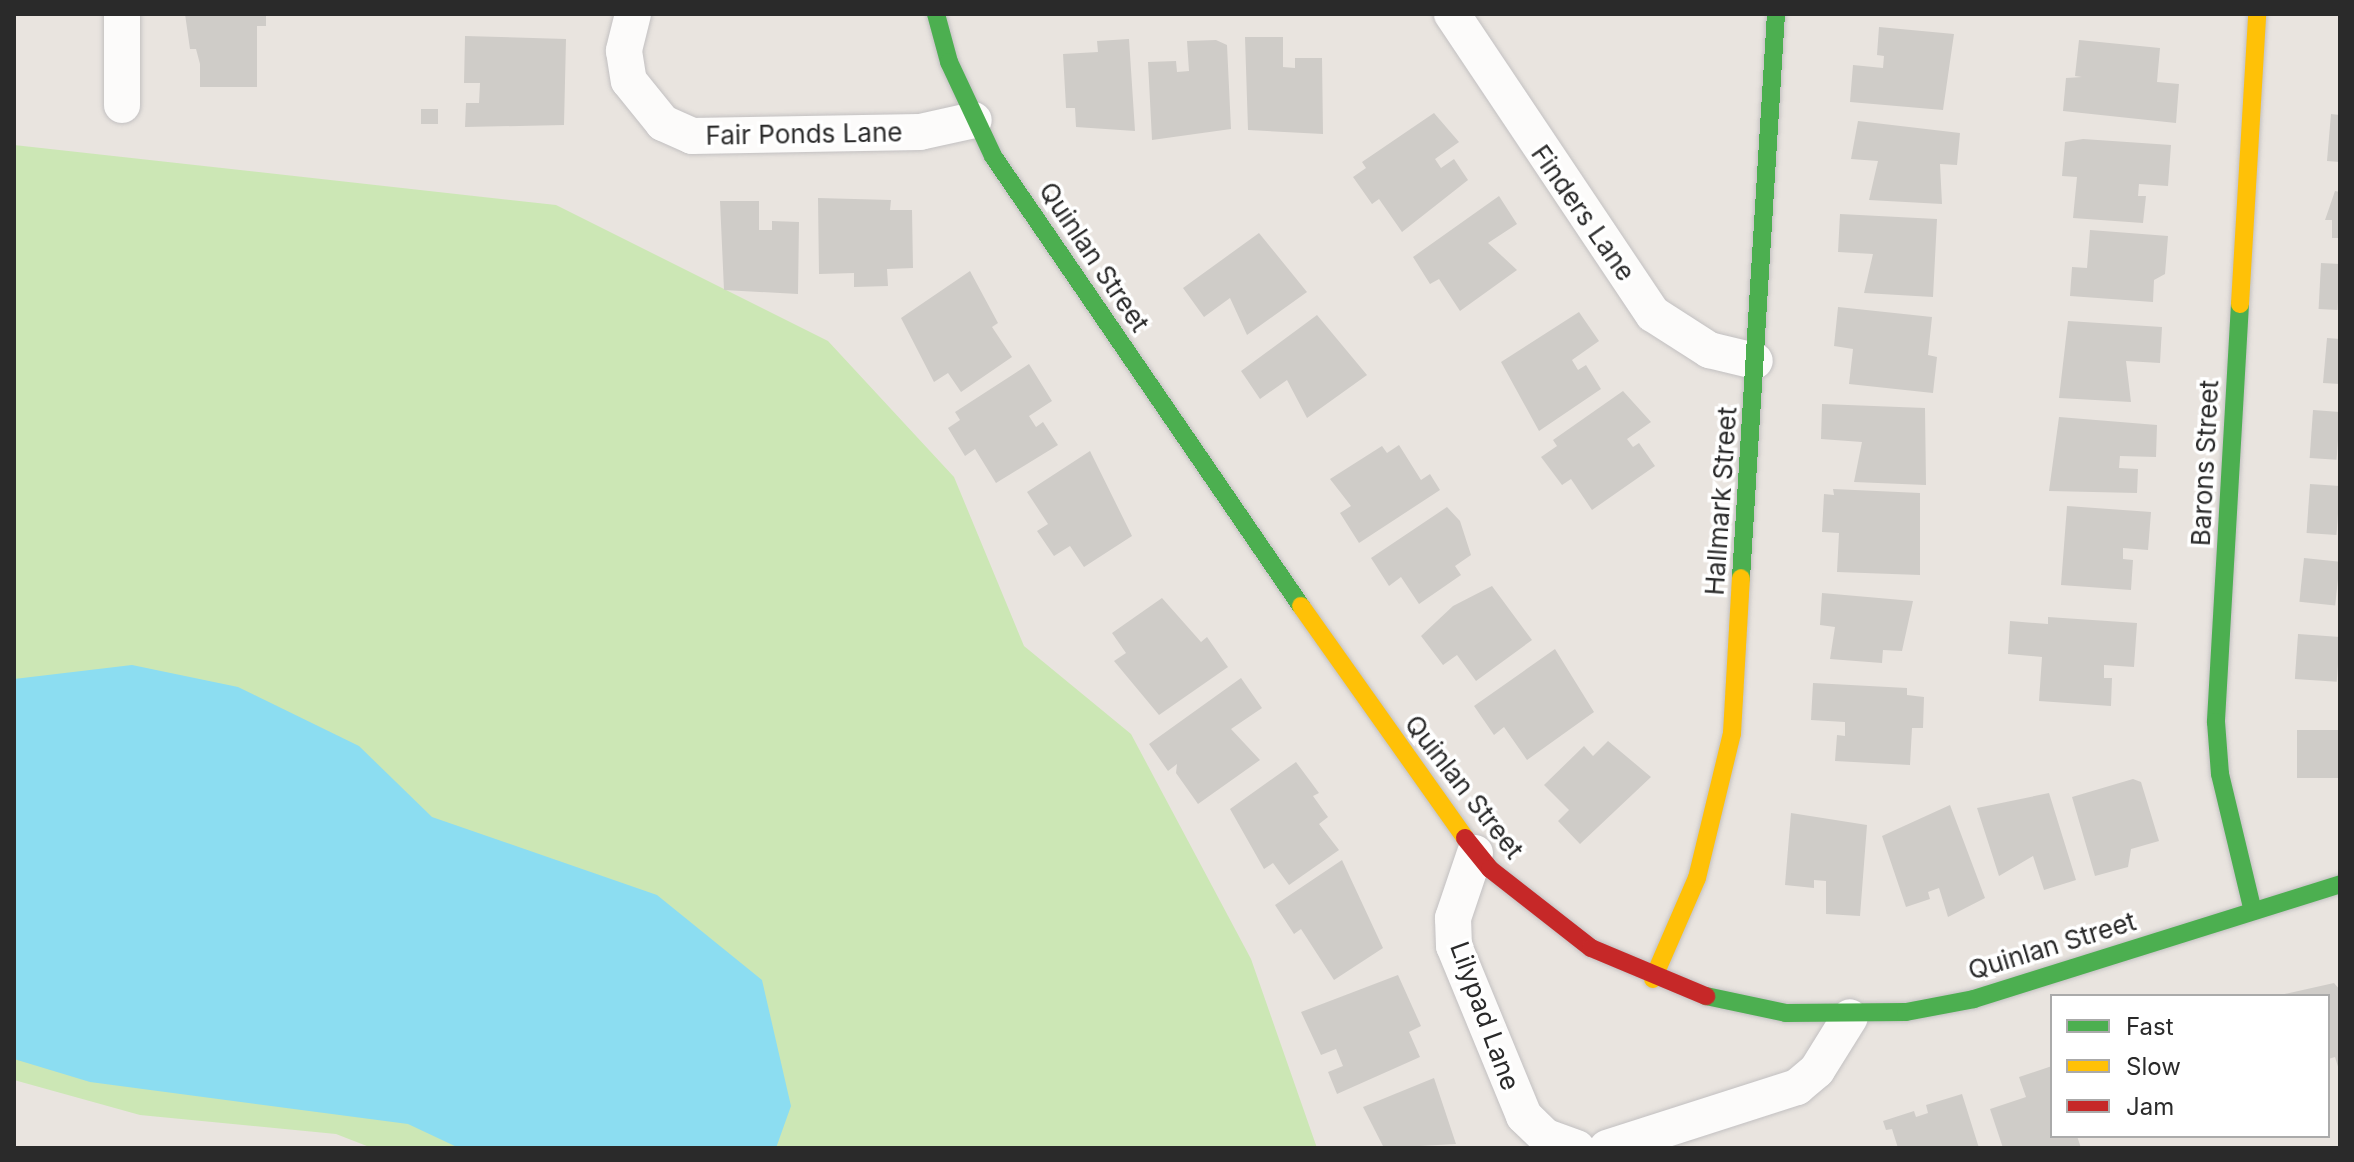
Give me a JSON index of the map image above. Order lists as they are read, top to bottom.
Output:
{
  "streets": {
    "street": [
      "Fair Ponds Lane",
      "Finders Lane",
      "Quinlan Street",
      "Barons Street",
      "Hallmark Street",
      "Lilypad Lane"
    ]
  },
  "crossings": [
    ["Fair Ponds Lane", "Quinlan Street"],
    ["Finders Lane", "Hallmark Street"],
    ["Quinlan Street", "Barons Street"],
    ["Quinlan Street", "Hallmark Street"],
    ["Quinlan Street", "Lilypad Lane"]
  ],
  "legend": ["Fast", "Slow", "Jam"]
}
